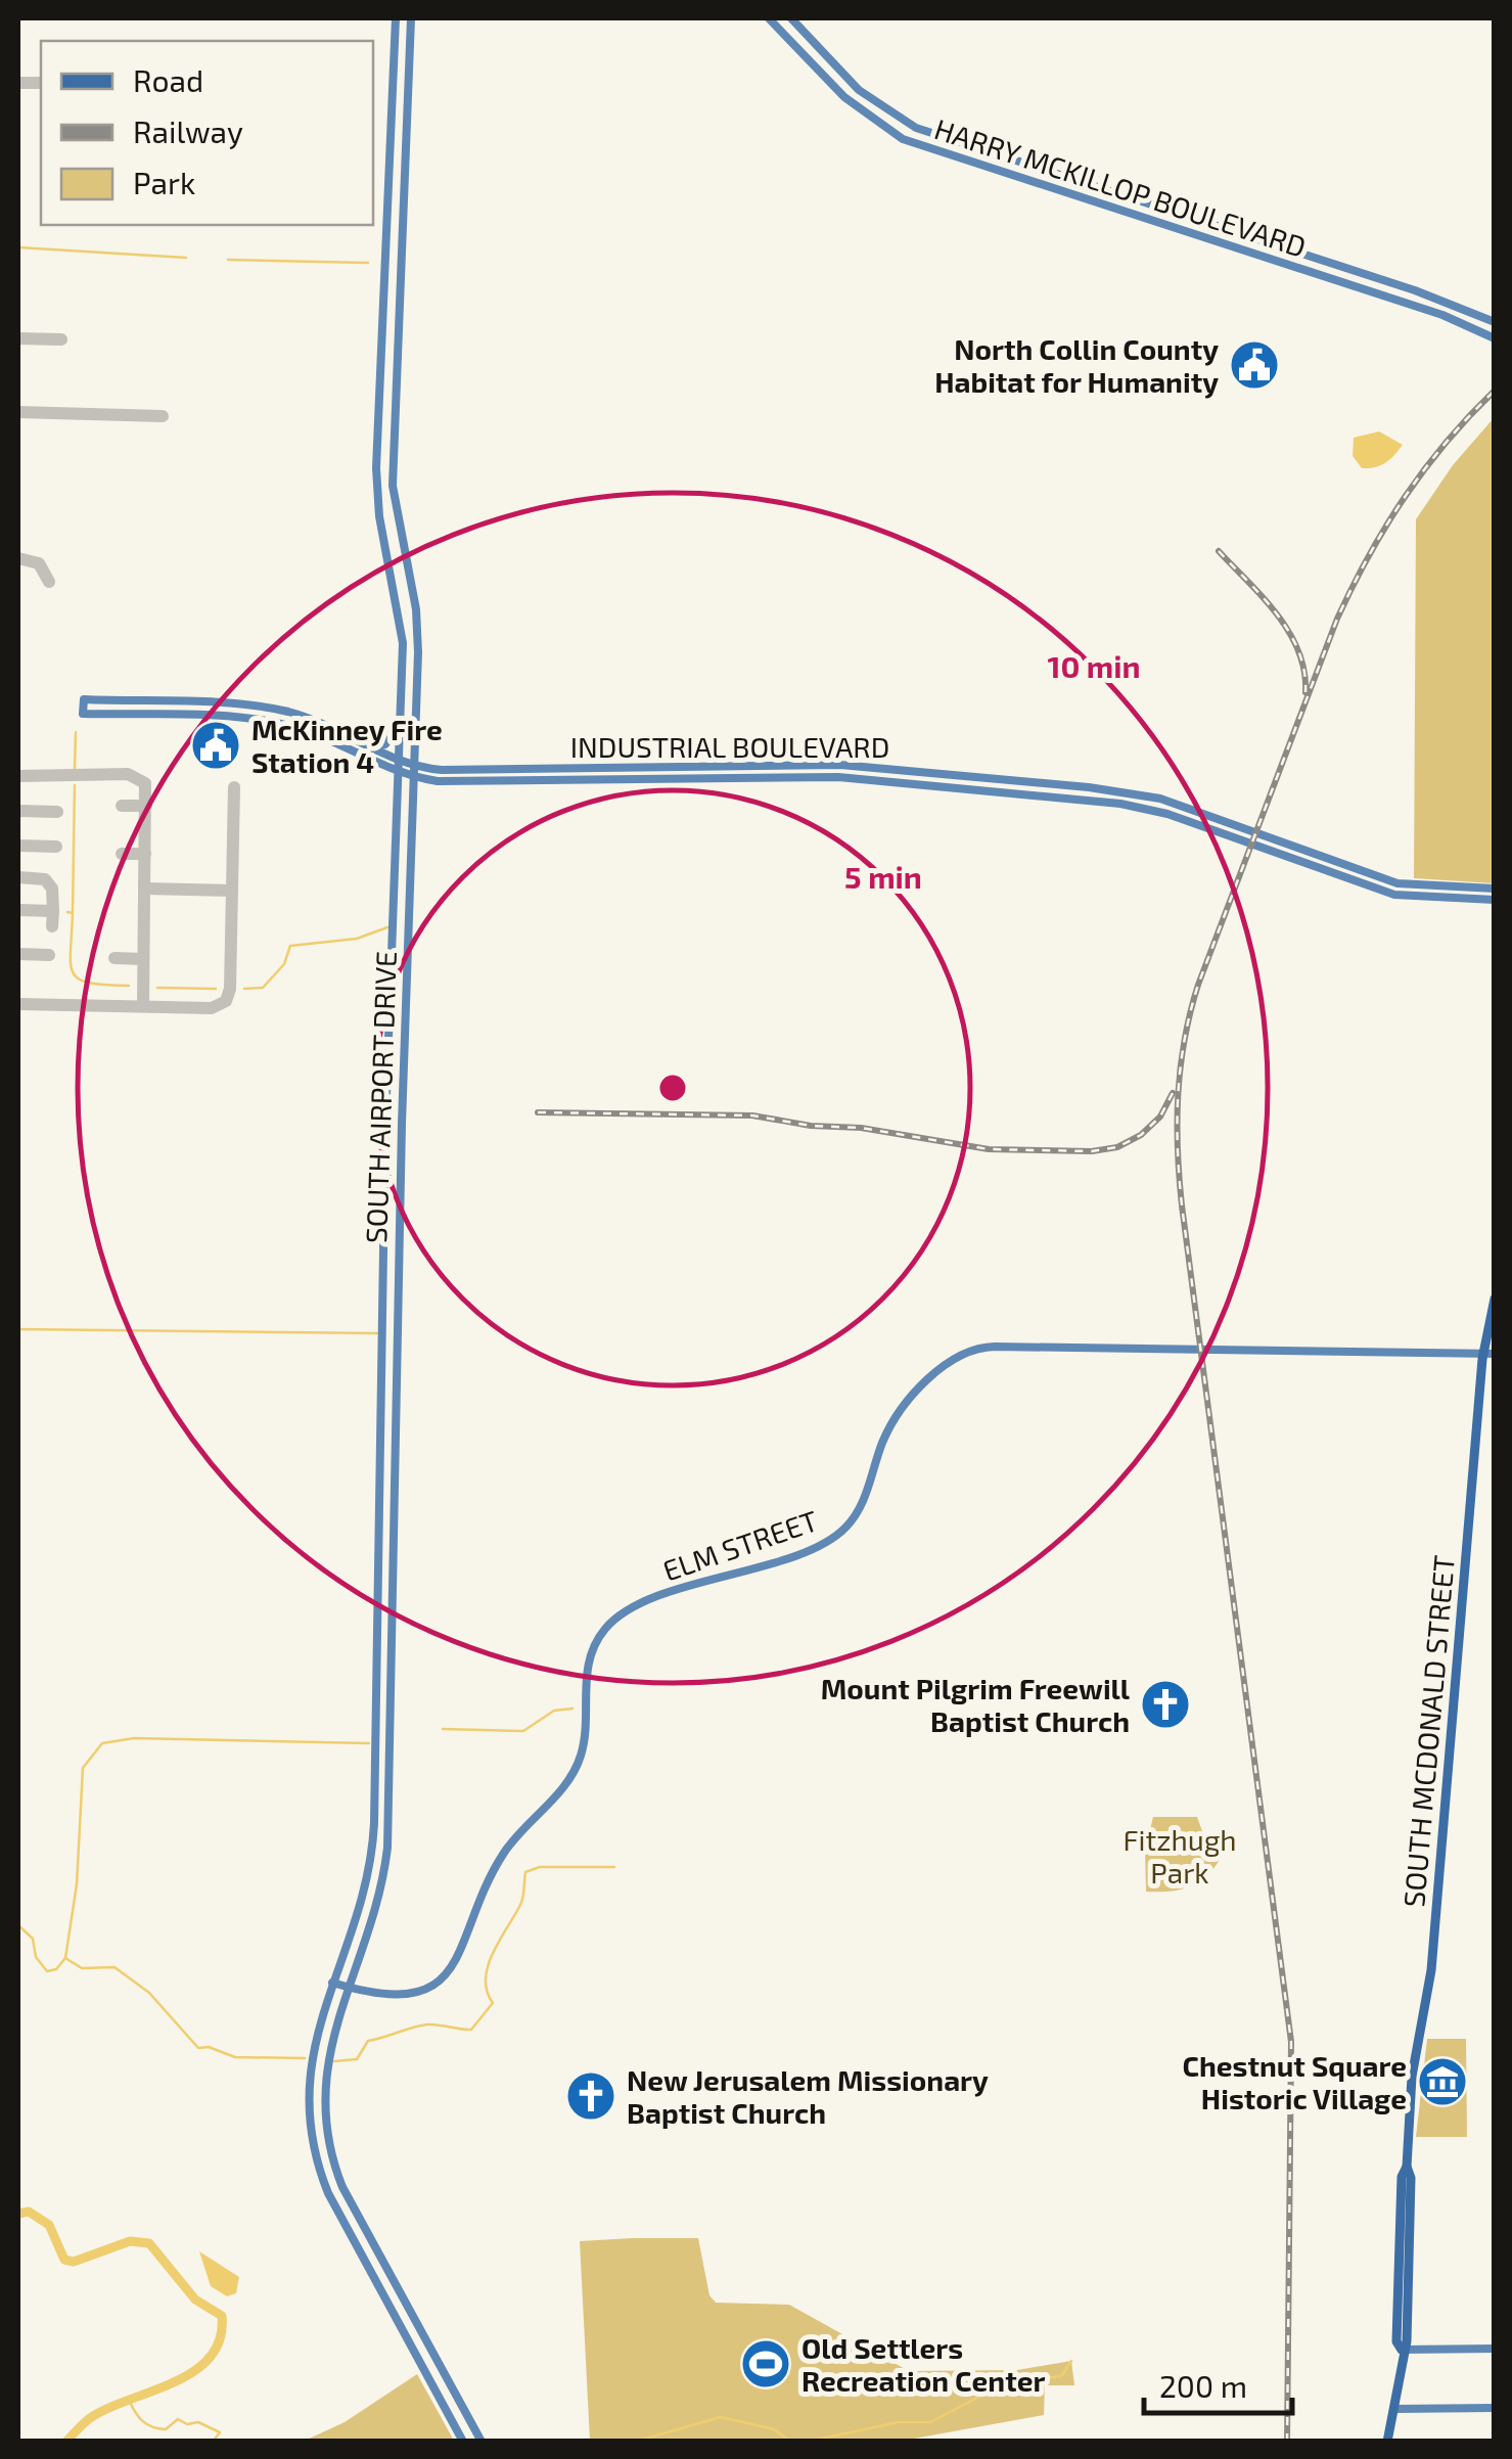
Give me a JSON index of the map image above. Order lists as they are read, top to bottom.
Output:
{
  "streets": {
    "main road": [
      "HARRY MCKILLOP BOULEVARD",
      "INDUSTRIAL BOULEVARD",
      "SOUTH AIRPORT DRIVE",
      "ELM STREET",
      "SOUTH MCDONALD STREET"
    ]
  },
  "crossings": [
    ["INDUSTRIAL BOULEVARD", "SOUTH AIRPORT DRIVE"],
    ["SOUTH AIRPORT DRIVE", "ELM STREET"],
    ["ELM STREET", "SOUTH MCDONALD STREET"]
  ],
  "parks": ["Fitzhugh Park"],
  "places": {
    "public building": ["North Collin County Habitat for Humanity", "McKinney Fire Station 4"],
    "church": ["Mount Pilgrim Freewill Baptist Church", "New Jerusalem Missionary Baptist Church"],
    "museum": ["Chestnut Square Historic Village"],
    "sports": ["Old Settlers Recreation Center"]
  },
  "legend": ["Road", "Railway", "Park"],
  "scale_bar": "200 m",
  "rings": ["10 min", "5 min"]
}
